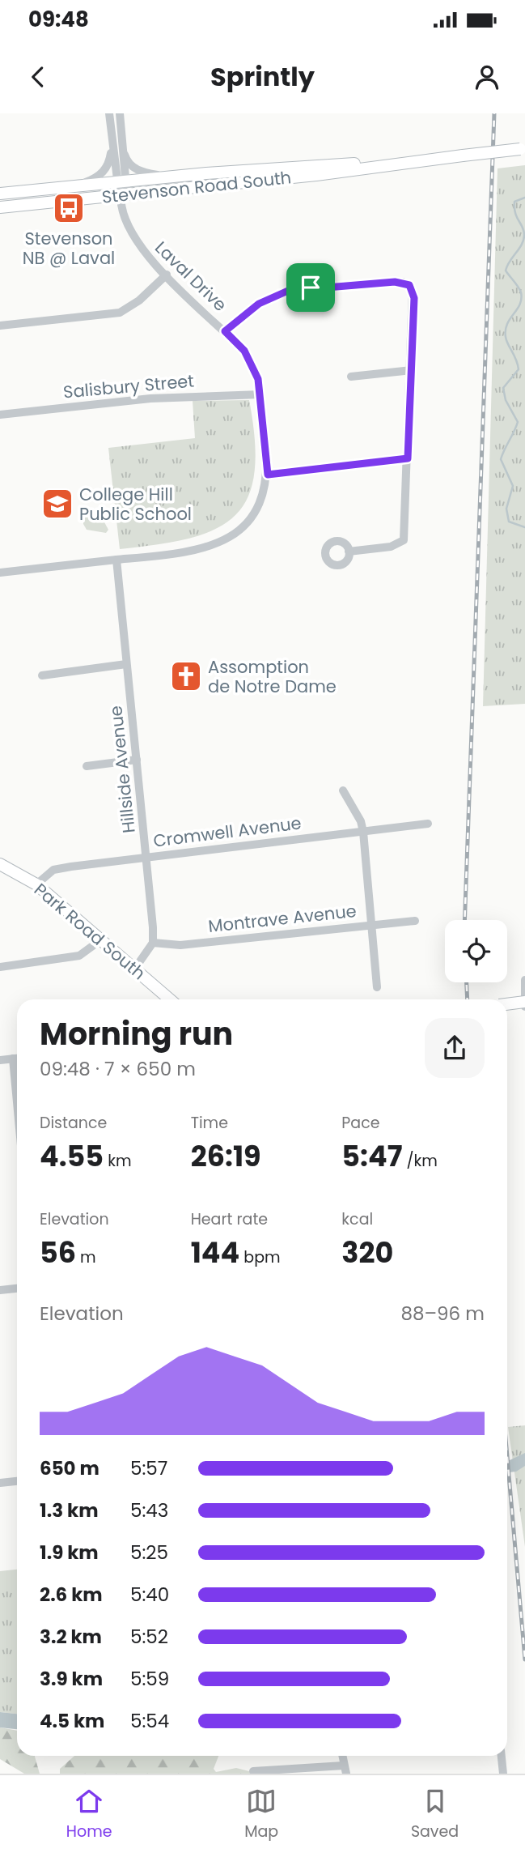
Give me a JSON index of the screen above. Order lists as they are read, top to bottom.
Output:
{
  "streets": {
    "main road": ["Stevenson Road South", "Park Road South"],
    "street": [
      "Laval Drive",
      "Salisbury Street",
      "Hillside Avenue",
      "Cromwell Avenue",
      "Montrave Avenue"
    ]
  },
  "crossings": [
    ["Stevenson Road South", "Laval Drive"],
    ["Laval Drive", "Salisbury Street"],
    ["Laval Drive", "Hillside Avenue"],
    ["Hillside Avenue", "Cromwell Avenue"],
    ["Hillside Avenue", "Montrave Avenue"],
    ["Cromwell Avenue", "Park Road South"]
  ],
  "places": {
    "bus stop": ["Stevenson NB @ Laval"],
    "school or university": ["College Hill Public School"],
    "church": ["Assomption de Notre Dame"]
  },
  "page": {
    "status": "09:48",
    "header": "Sprintly",
    "heading": ["Morning run", "09:48 · 7 × 650 m"],
    "stats": [
      ["Distance", "4.55 km"],
      ["Time", "26:19"],
      ["Pace", "5:47 /km"],
      ["Elevation", "56 m"],
      ["Heart rate", "144 bpm"],
      ["kcal", "320"]
    ],
    "chart": ["Elevation", "88–96 m"],
    "list": [
      {
        "name": "650 m",
        "note": "5:57"
      },
      {
        "name": "1.3 km",
        "note": "5:43"
      },
      {
        "name": "1.9 km",
        "note": "5:25"
      },
      {
        "name": "2.6 km",
        "note": "5:40"
      },
      {
        "name": "3.2 km",
        "note": "5:52"
      },
      {
        "name": "3.9 km",
        "note": "5:59"
      },
      {
        "name": "4.5 km",
        "note": "5:54"
      }
    ],
    "tabs": ["Home", "Map", "Saved"]
  }
}
